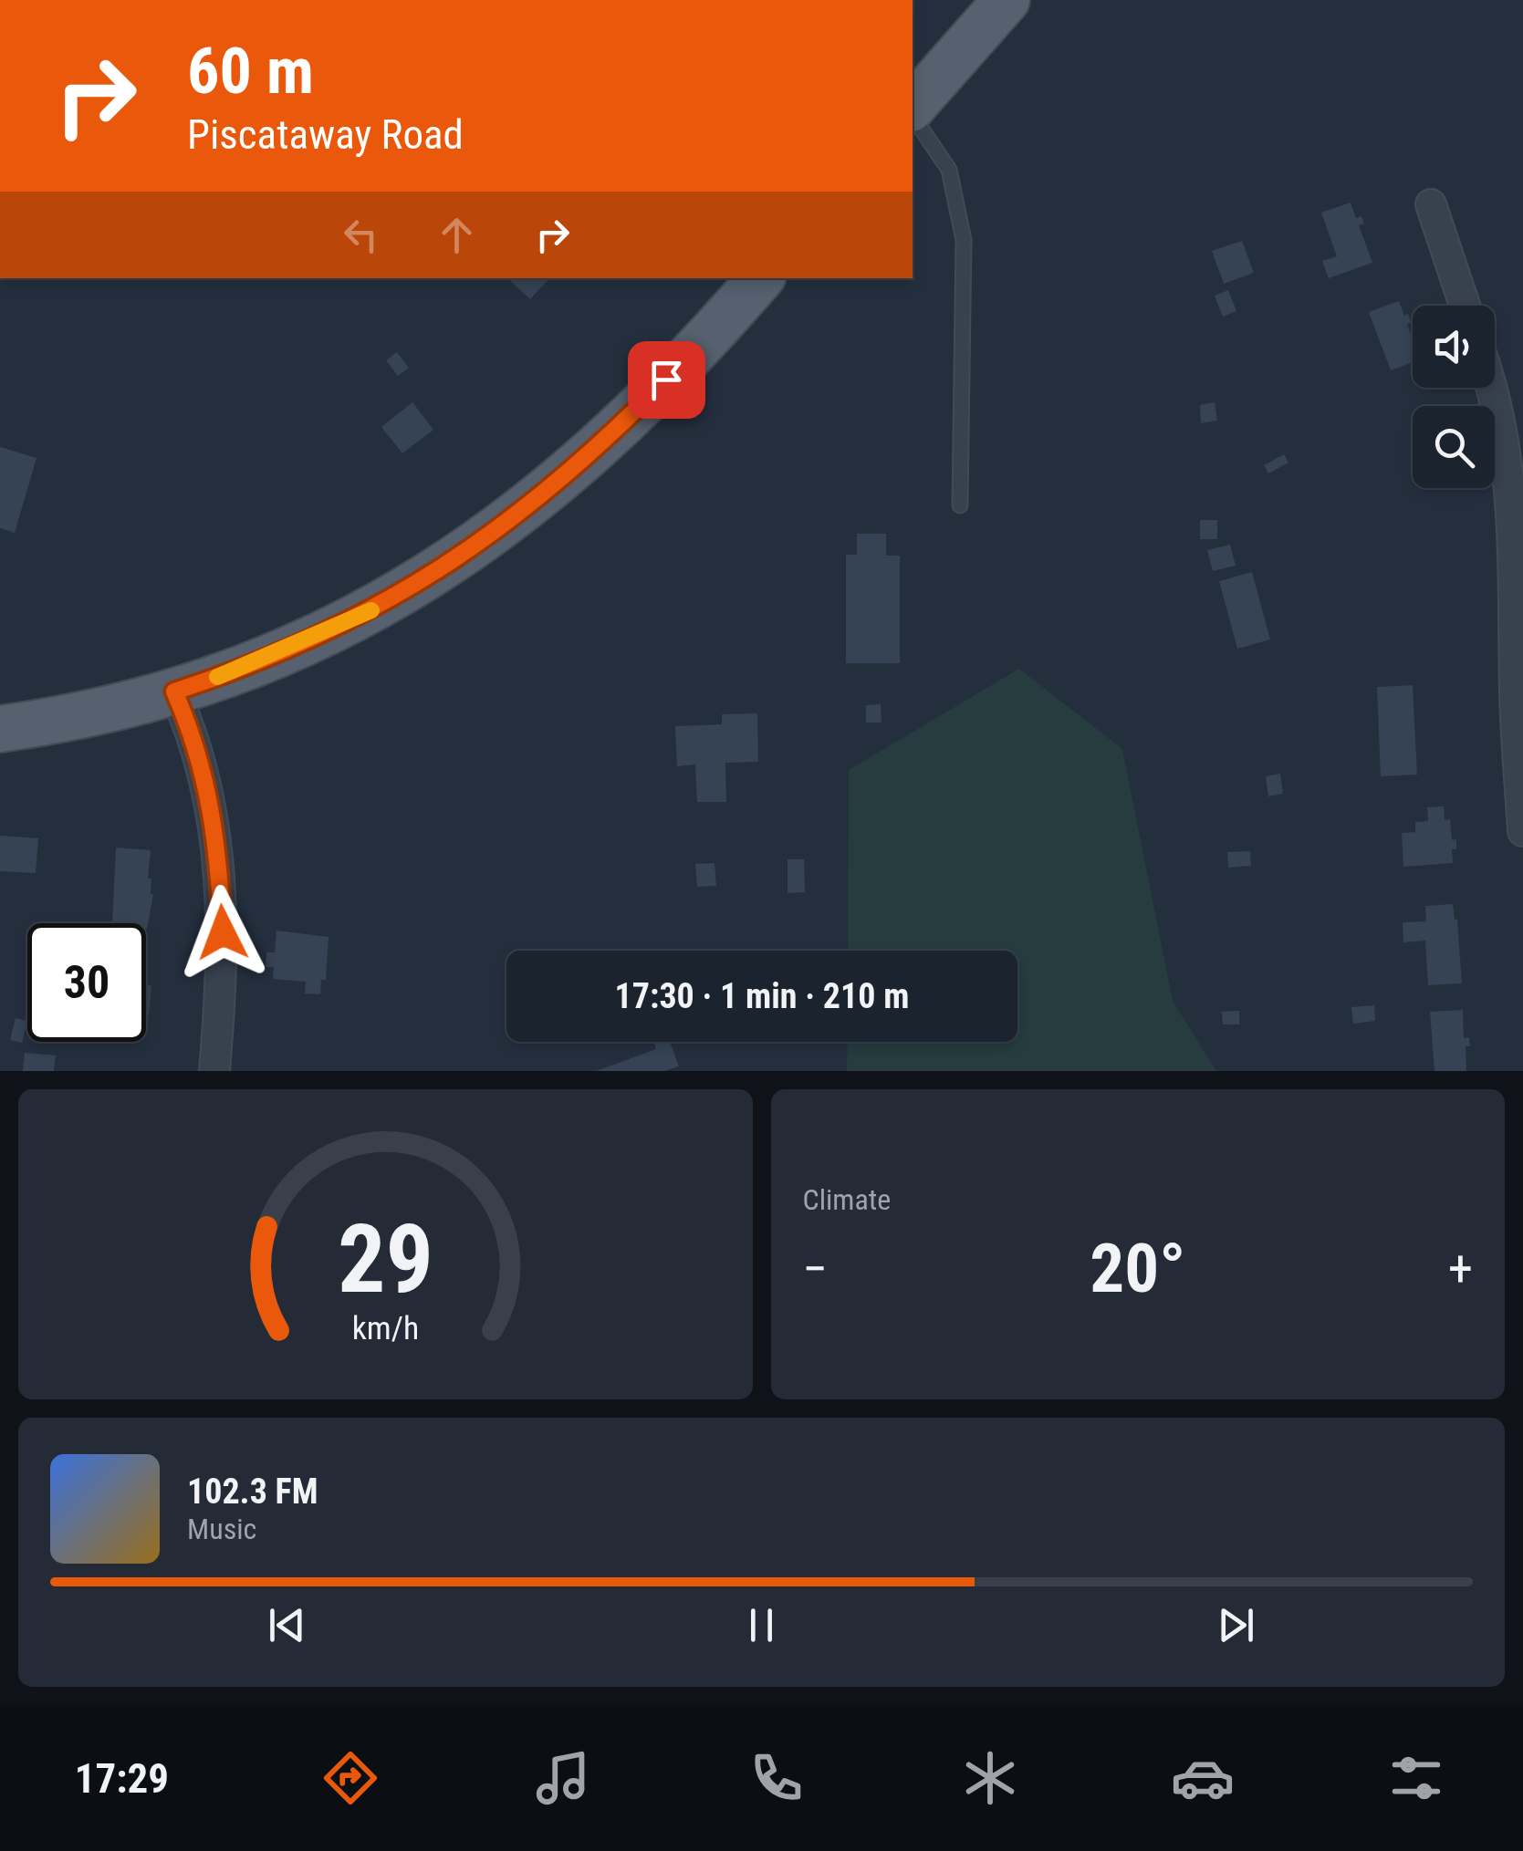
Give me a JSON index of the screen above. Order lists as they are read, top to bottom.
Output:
{
  "page": {
    "turn": ["60 m", "Piscataway Road"],
    "limit": "30",
    "trip": "17:30 · 1 min · 210 m",
    "tile": "Climate",
    "heat": ["−", "20°", "+"],
    "song": ["102.3 FM", "Music"],
    "tabs": "17:29",
    "gauge": ["29", "km/h"]
  }
}
